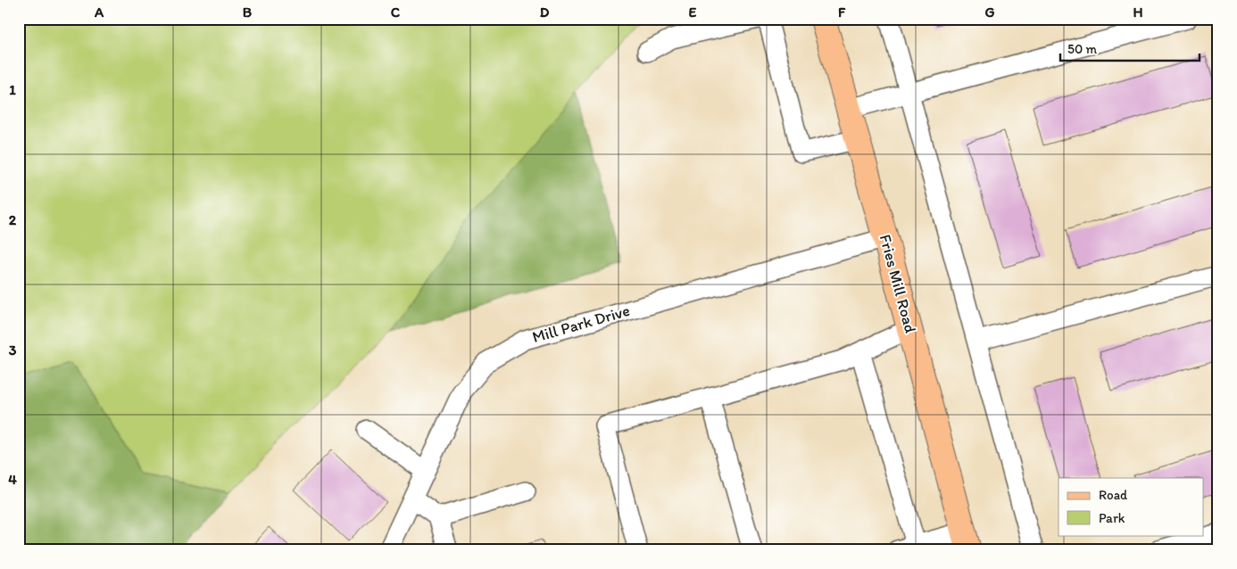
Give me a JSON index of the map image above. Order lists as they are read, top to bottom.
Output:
{
  "streets": {
    "main road": ["Fries Mill Road"],
    "street": ["Mill Park Drive"]
  },
  "crossings": [
    ["Fries Mill Road", "Mill Park Drive"]
  ],
  "legend": ["Road", "Park"],
  "scale_bar": "50 m",
  "grid": {
    "columns": [
      "A",
      "B",
      "C",
      "D",
      "E",
      "F",
      "G",
      "H"
    ],
    "rows": [
      "1",
      "2",
      "3",
      "4"
    ]
  }
}
